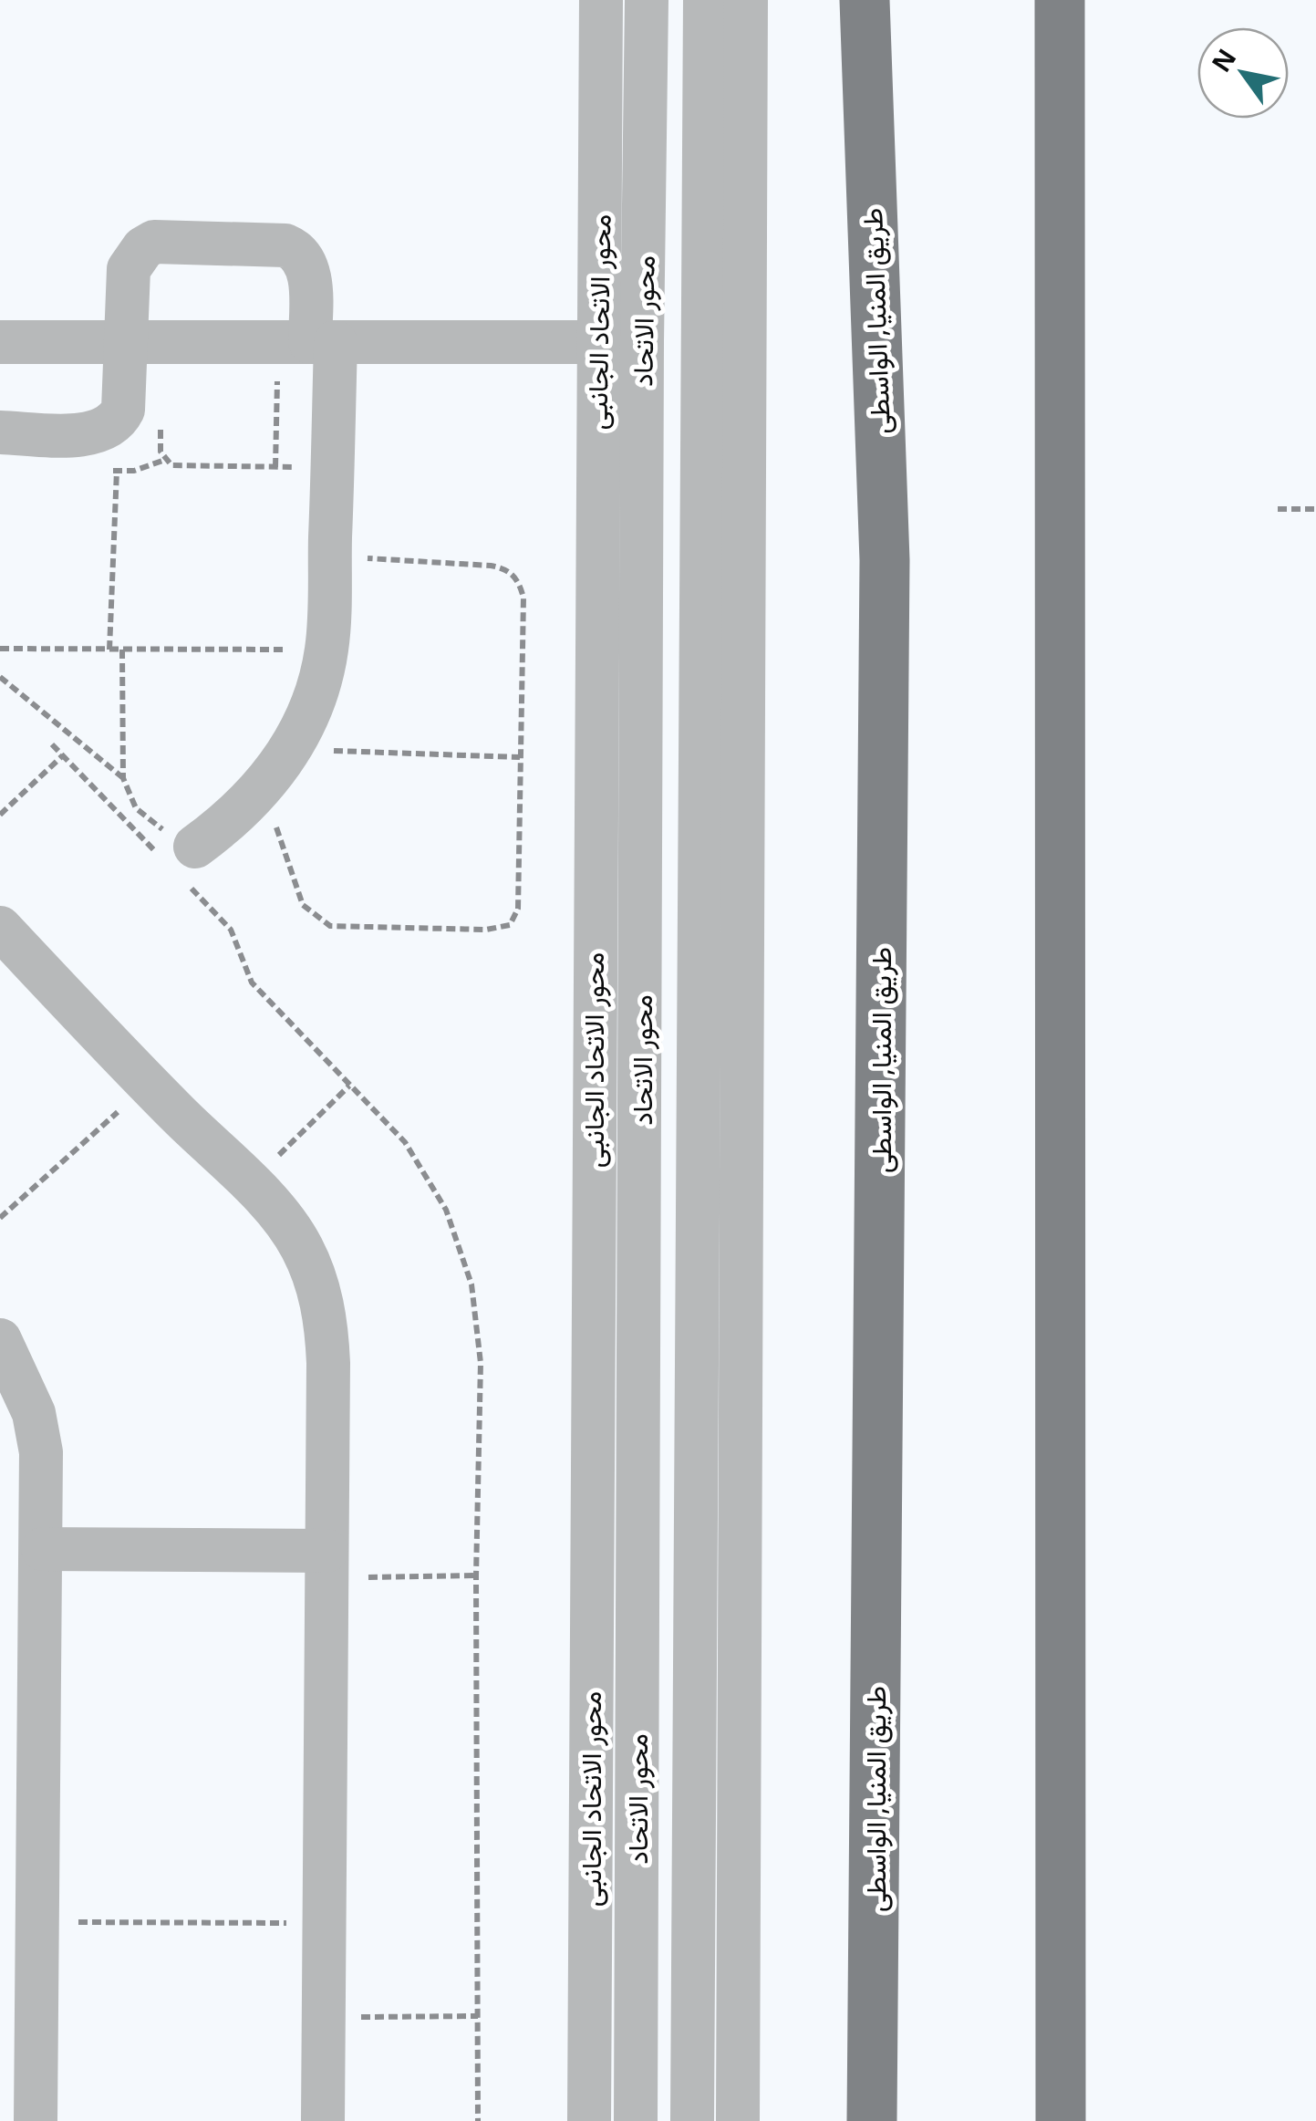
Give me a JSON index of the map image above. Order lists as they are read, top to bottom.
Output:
{
  "streets": {
    "main road": ["طريق المنيا, الواسطى"],
    "street": ["محور الاتحاد", "محور الاتحاد الجانبى"]
  },
  "north": "top left"
}
